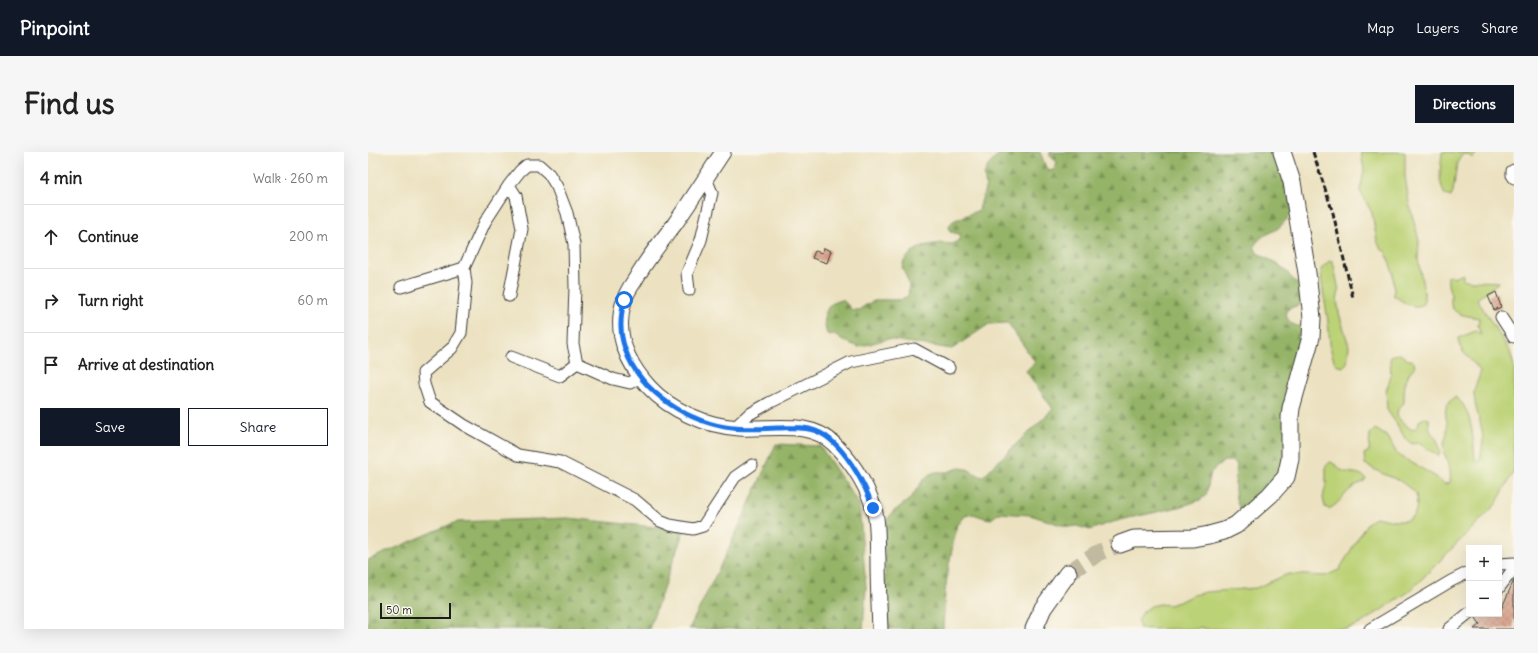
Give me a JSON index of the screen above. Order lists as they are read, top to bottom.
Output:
{
  "scale_bar": "50 m",
  "page": {
    "header": "Pinpoint",
    "nav": ["Map", "Layers", "Share"],
    "buttons": [
      "Directions",
      ["Save", "Share"]
    ],
    "title": "Find us",
    "heading": ["4 min", "Walk · 260 m"],
    "list": [
      ["Continue", "200 m"],
      ["Turn right", "60 m"],
      "Arrive at destination"
    ],
    "map_buttons": ["+", "−"],
    "scale": "50 m"
  }
}
